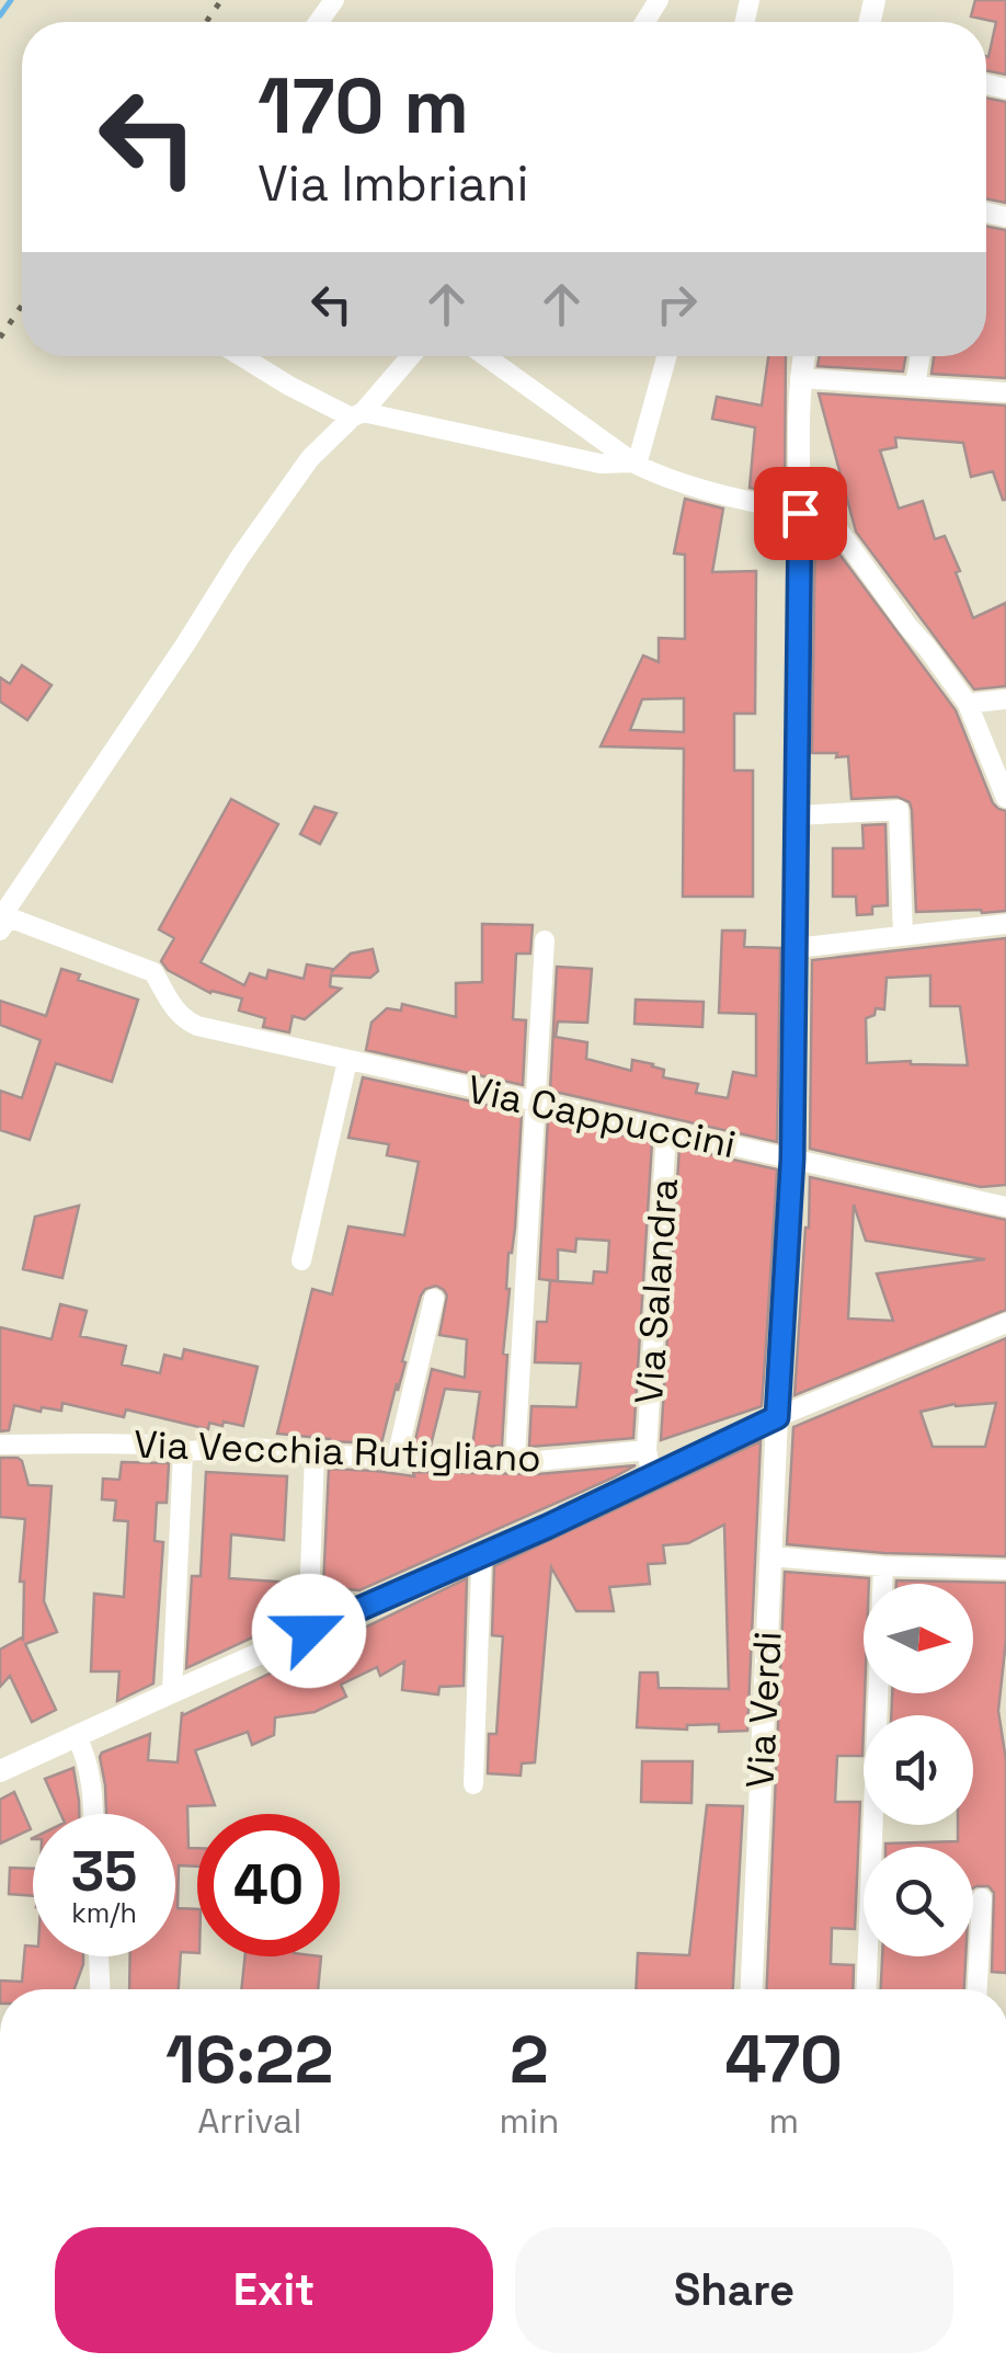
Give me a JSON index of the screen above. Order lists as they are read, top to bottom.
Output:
{
  "streets": {
    "street": [
      "Via Cappuccini",
      "Via Salandra",
      "Via Vecchia Rutigliano",
      "Via Verdi"
    ]
  },
  "crossings": [
    ["Via Cappuccini", "Via Salandra"],
    ["Via Cappuccini", "Via Verdi"],
    ["Via Salandra", "Via Vecchia Rutigliano"]
  ],
  "north": "right",
  "page": {
    "turn": ["170 m", "Via Imbriani"],
    "speed": "35 km/h",
    "limit": "40",
    "eta": [
      "16:22",
      "Arrival",
      "2",
      "min",
      "470",
      "m"
    ],
    "buttons": ["Exit", "Share"]
  }
}
